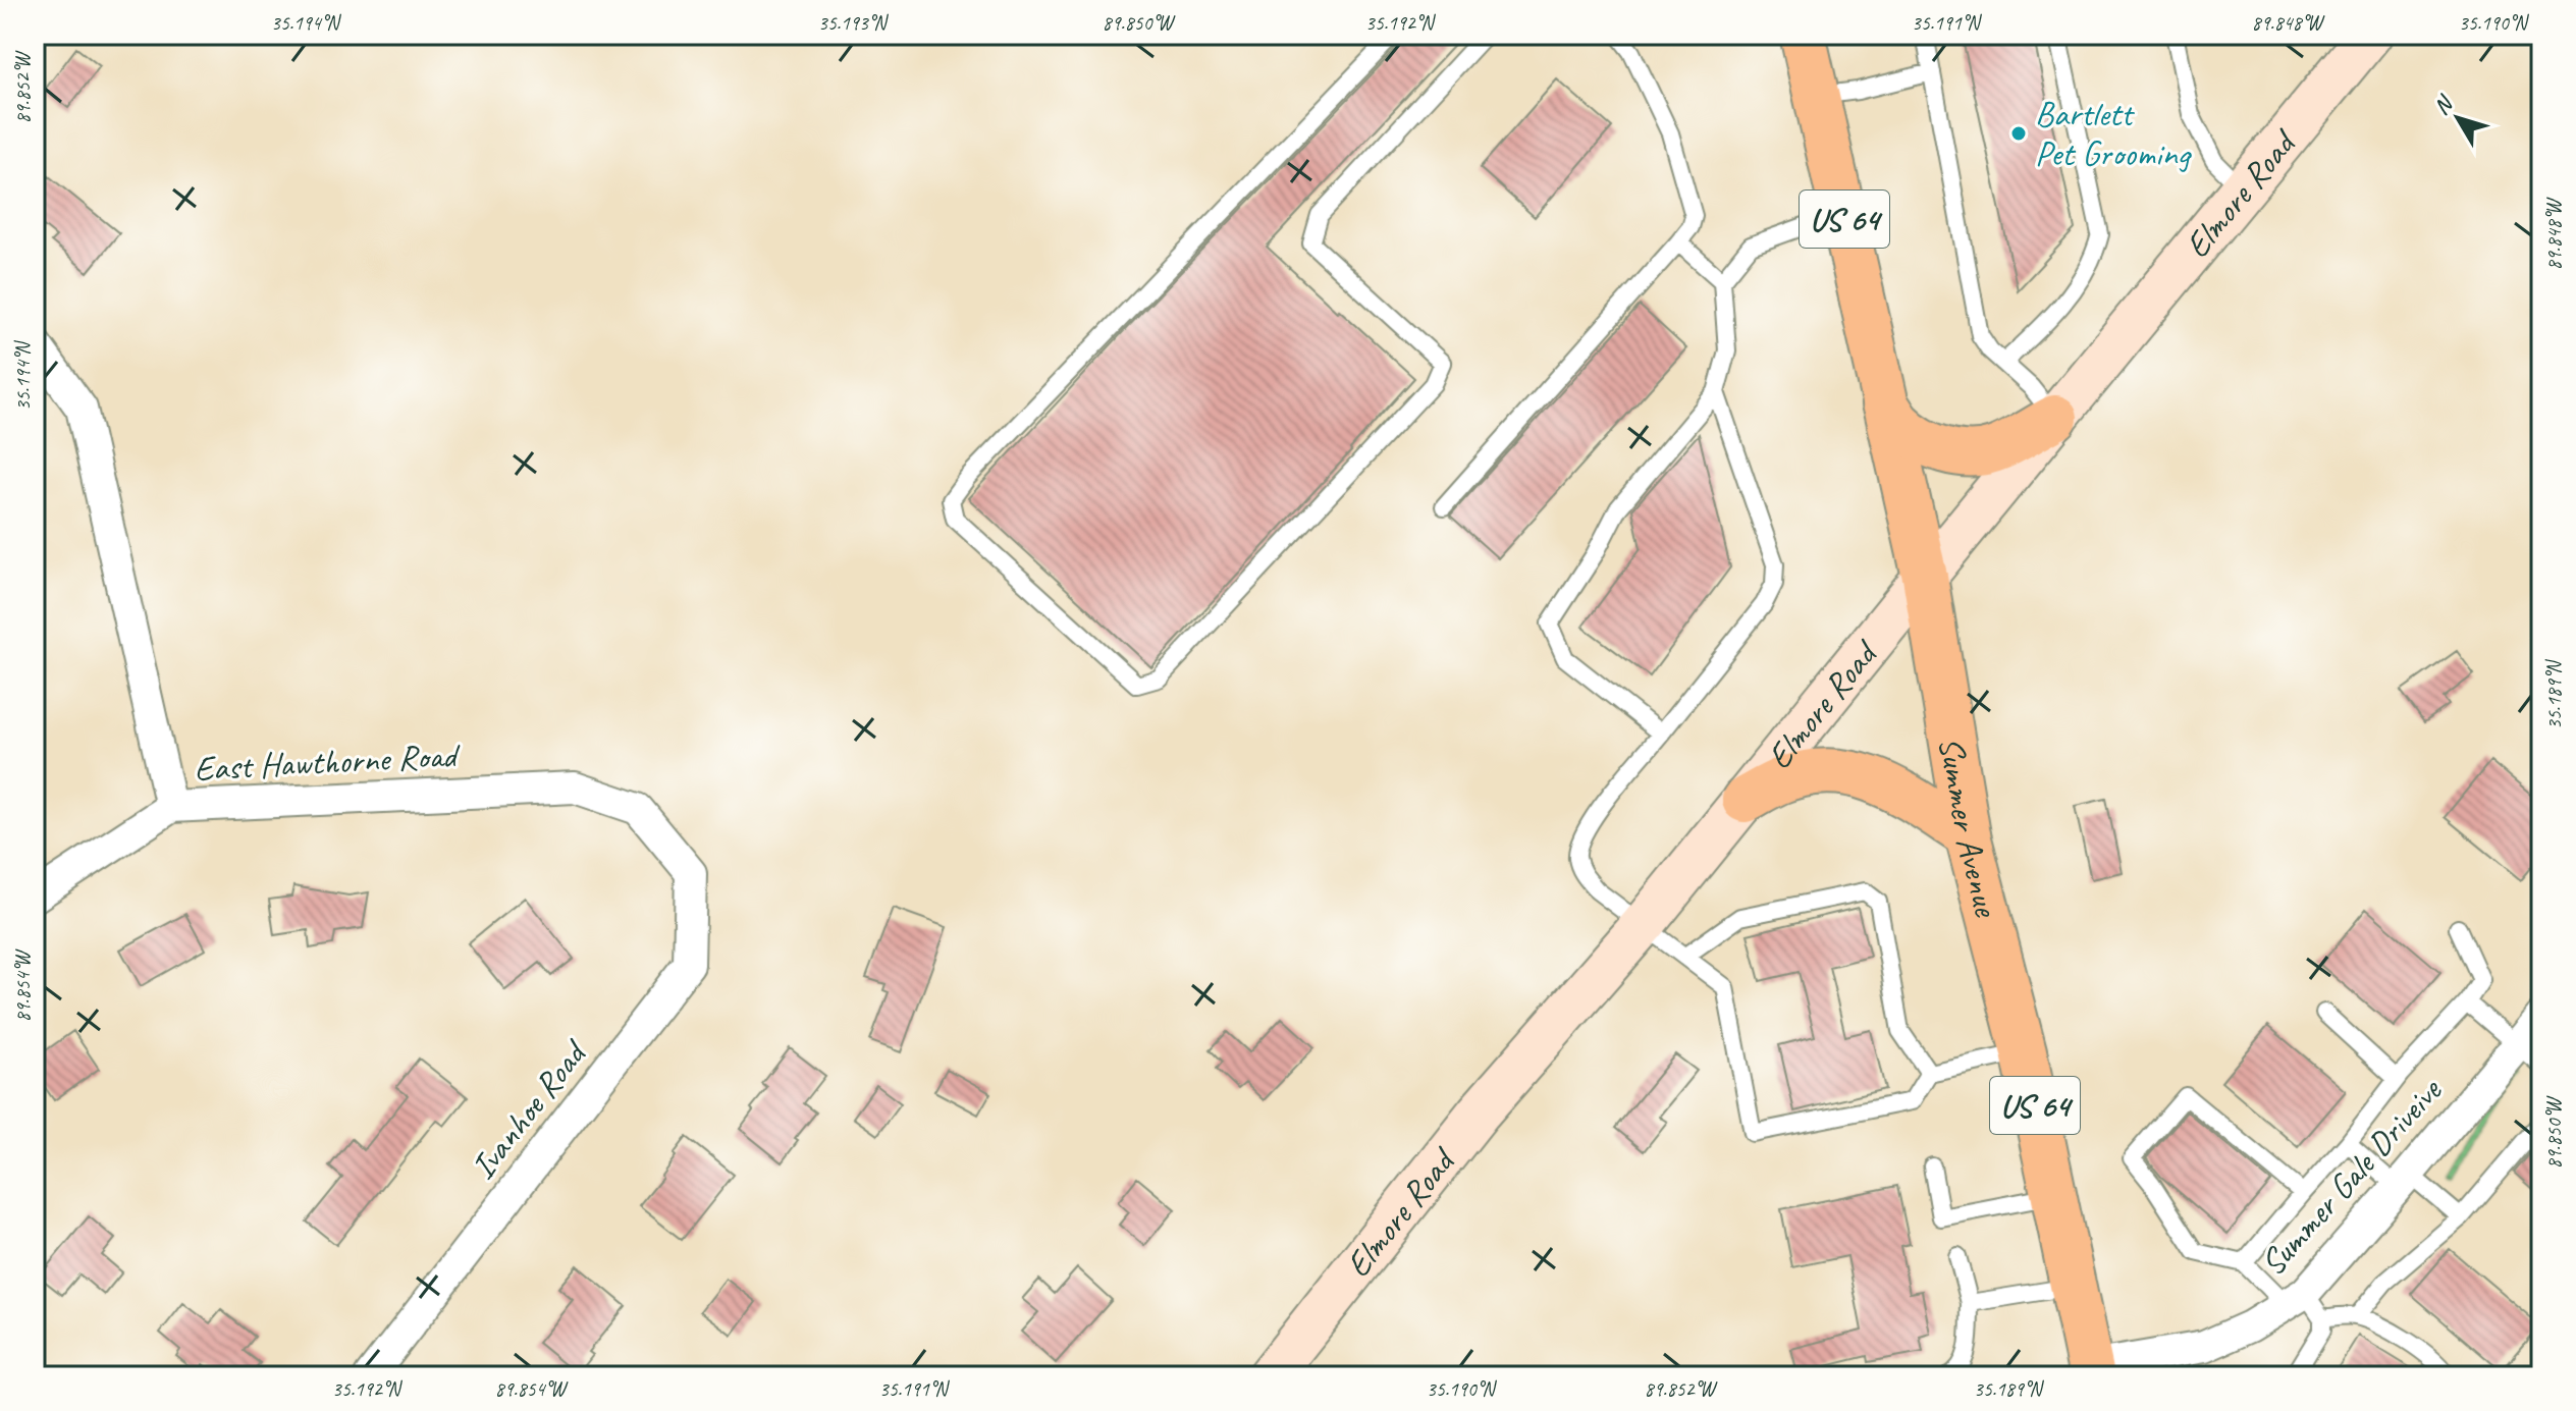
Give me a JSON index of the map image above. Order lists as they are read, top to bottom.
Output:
{
  "streets": {
    "main road": ["US 64", "Summer Avenue"],
    "street": [
      "Elmore Road",
      "East Hawthorne Road",
      "Ivanhoe Road",
      "Summer Gale Driveive"
    ]
  },
  "crossings": [
    ["Elmore Road", "Summer Avenue"],
    ["East Hawthorne Road", "Ivanhoe Road"],
    ["Summer Avenue", "Summer Gale Driveive"]
  ],
  "places": ["Bartlett Pet Grooming"],
  "north": "top left",
  "coordinates": [
    "35.194°N",
    "35.193°N",
    "89.850°W",
    "35.192°N",
    "35.191°N",
    "89.848°W",
    "35.190°N",
    "89.852°W",
    "35.189°N",
    "89.854°W"
  ]
}
